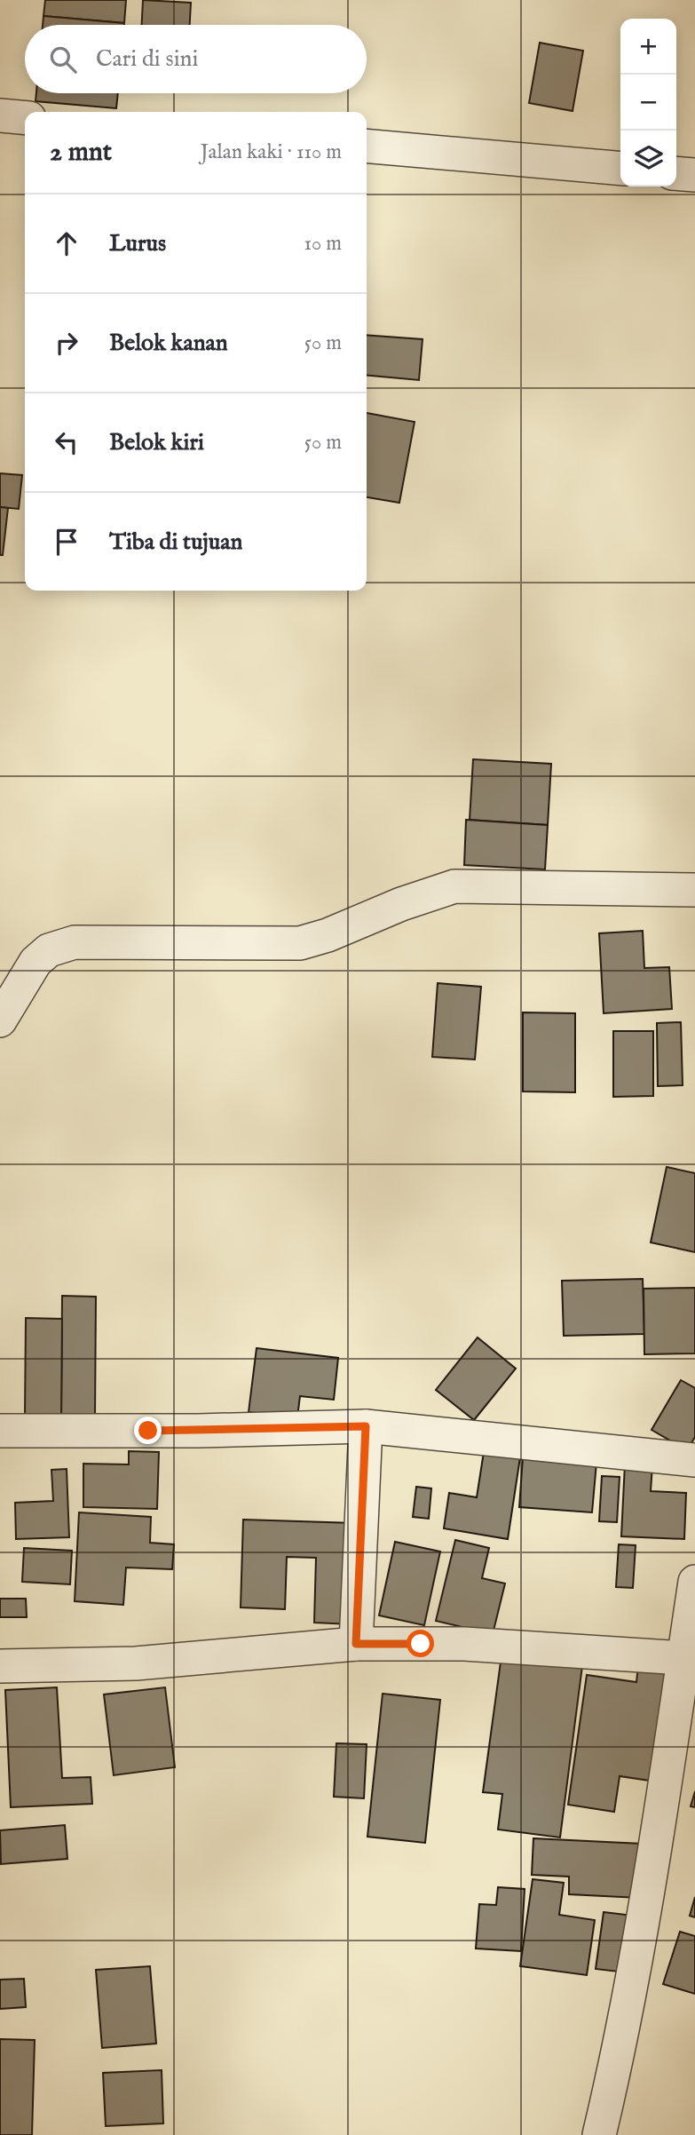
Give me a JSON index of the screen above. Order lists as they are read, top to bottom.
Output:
{
  "page": {
    "map_buttons": ["+", "−"],
    "search": "Cari di sini",
    "heading": ["2 mnt", "Jalan kaki · 110 m"],
    "list": [
      ["Lurus", "10 m"],
      ["Belok kanan", "50 m"],
      ["Belok kiri", "50 m"],
      "Tiba di tujuan"
    ]
  }
}
